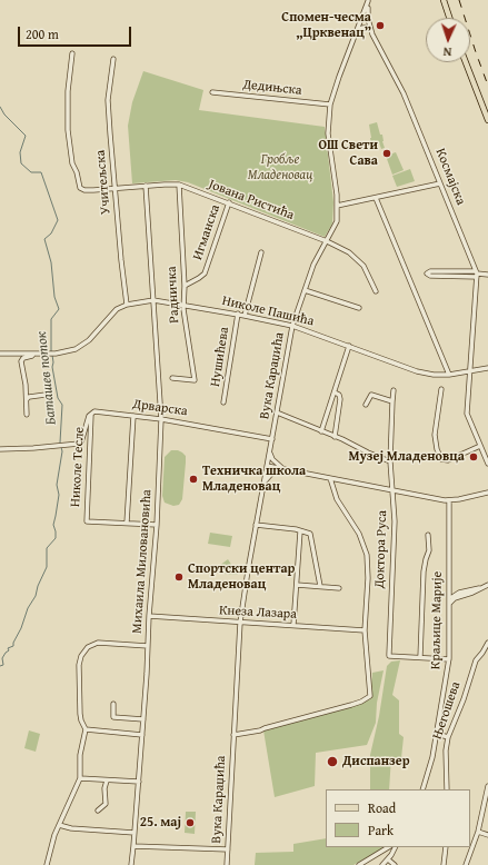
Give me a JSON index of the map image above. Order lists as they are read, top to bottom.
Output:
{
  "streets": {
    "street": [
      "Дедињска",
      "Космајска",
      "Учитељска",
      "Јована Ристића",
      "Игманска",
      "Радничка",
      "Николе Пашића",
      "Нушићева",
      "Вука Караџића",
      "Дрварска",
      "Николе Тесле",
      "Доктора Руса",
      "Михаила Миловановића",
      "Кнеза Лазара",
      "Краљице Марије",
      "Његошева"
    ]
  },
  "crossings": [
    ["Дедињска", "Вука Караџића"],
    ["Космајска", "Николе Пашића"],
    ["Космајска", "Вука Караџића"],
    ["Учитељска", "Јована Ристића"],
    ["Учитељска", "Николе Пашића"],
    ["Јована Ристића", "Игманска"],
    ["Јована Ристића", "Радничка"],
    ["Јована Ристића", "Вука Караџића"],
    ["Јована Ристића", "Михаила Миловановића"],
    ["Игманска", "Радничка"],
    ["Радничка", "Николе Пашића"],
    ["Николе Пашића", "Нушићева"],
    ["Николе Пашића", "Вука Караџића"],
    ["Николе Пашића", "Михаила Миловановића"],
    ["Вука Караџића", "Дрварска"],
    ["Вука Караџића", "Кнеза Лазара"],
    ["Дрварска", "Николе Тесле"],
    ["Дрварска", "Михаила Миловановића"],
    ["Михаила Миловановића", "Кнеза Лазара"],
    ["Краљице Марије", "Његошева"]
  ],
  "water": ["Баташев поток"],
  "parks": ["Гробље Младеновац"],
  "places": [
    "Спомен-чесма „Црквенац”",
    "ОШ Свети Сава",
    "Музеј Младеновца",
    "Техничка школа Младеновац",
    "Спортски центар Младеновац",
    "Диспанзер",
    "25. мај"
  ],
  "legend": ["Road", "Park"],
  "scale_bar": "200 m",
  "north": "bottom"
}
